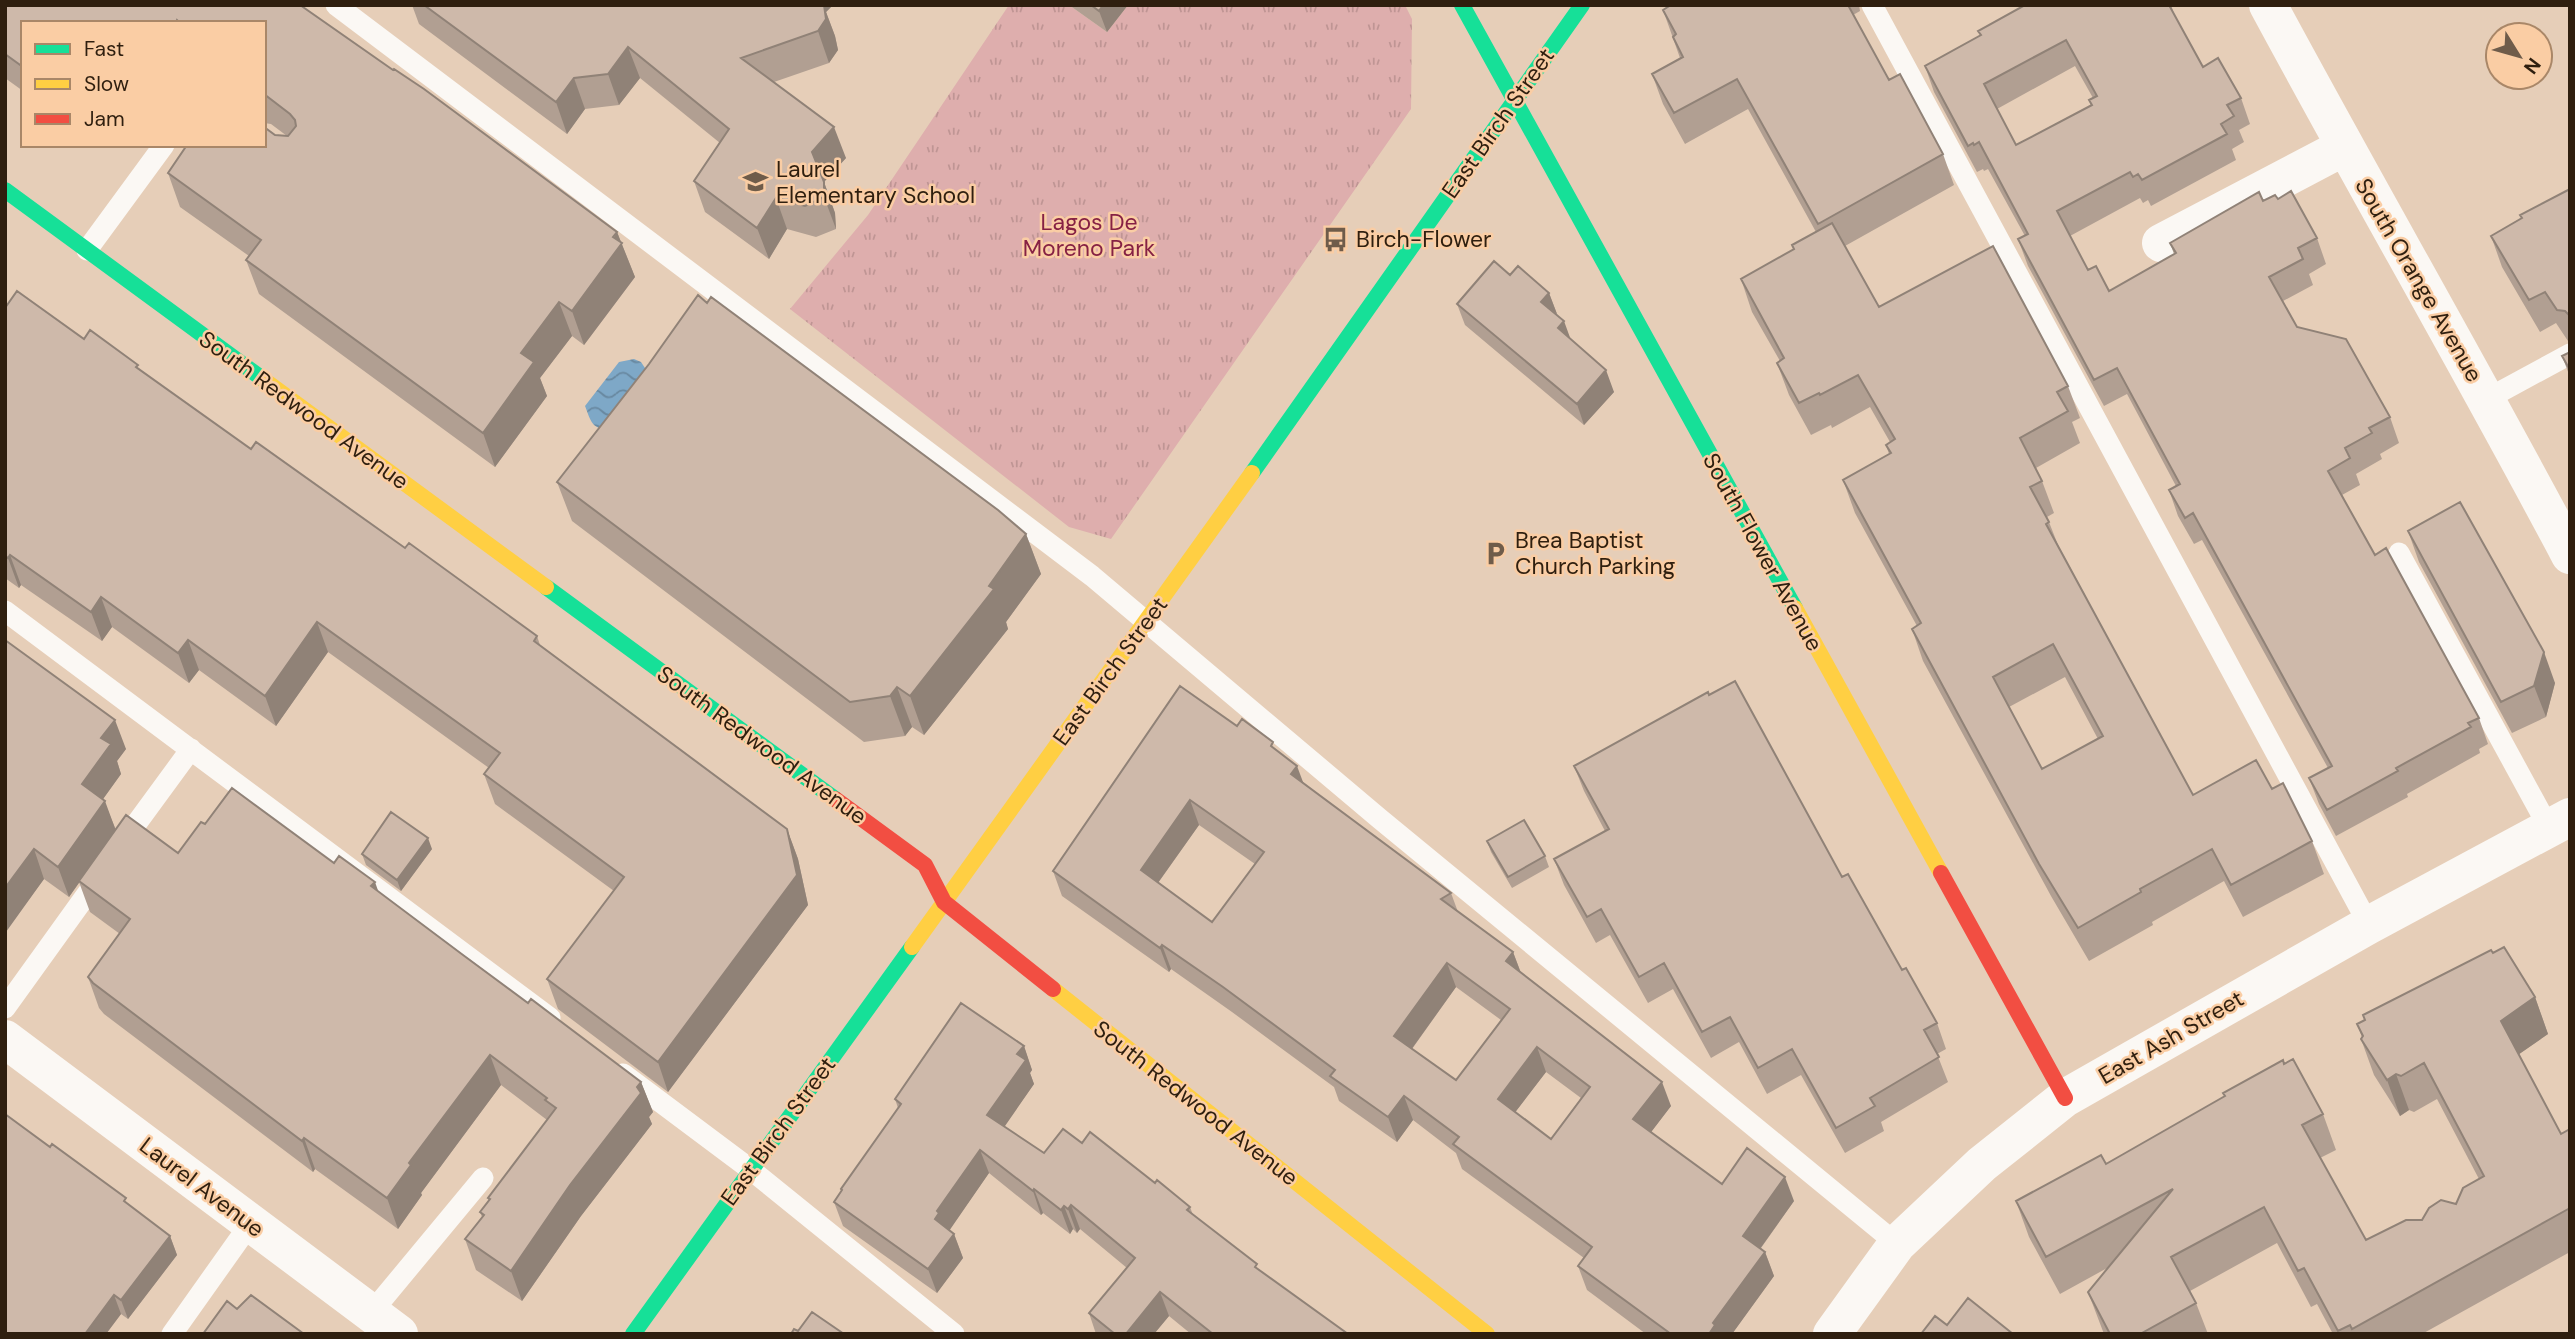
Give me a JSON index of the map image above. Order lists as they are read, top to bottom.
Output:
{
  "streets": {
    "street": [
      "East Birch Street",
      "South Orange Avenue",
      "South Redwood Avenue",
      "South Flower Avenue",
      "East Ash Street",
      "Laurel Avenue"
    ]
  },
  "crossings": [
    ["East Birch Street", "South Redwood Avenue"],
    ["East Birch Street", "South Flower Avenue"],
    ["South Flower Avenue", "East Ash Street"]
  ],
  "parks": ["Lagos De Moreno Park"],
  "places": {
    "school or university": ["Laurel Elementary School"],
    "bus stop": ["Birch-Flower"],
    "parking": ["Brea Baptist Church Parking"]
  },
  "legend": ["Fast", "Slow", "Jam"],
  "north": "bottom right"
}
